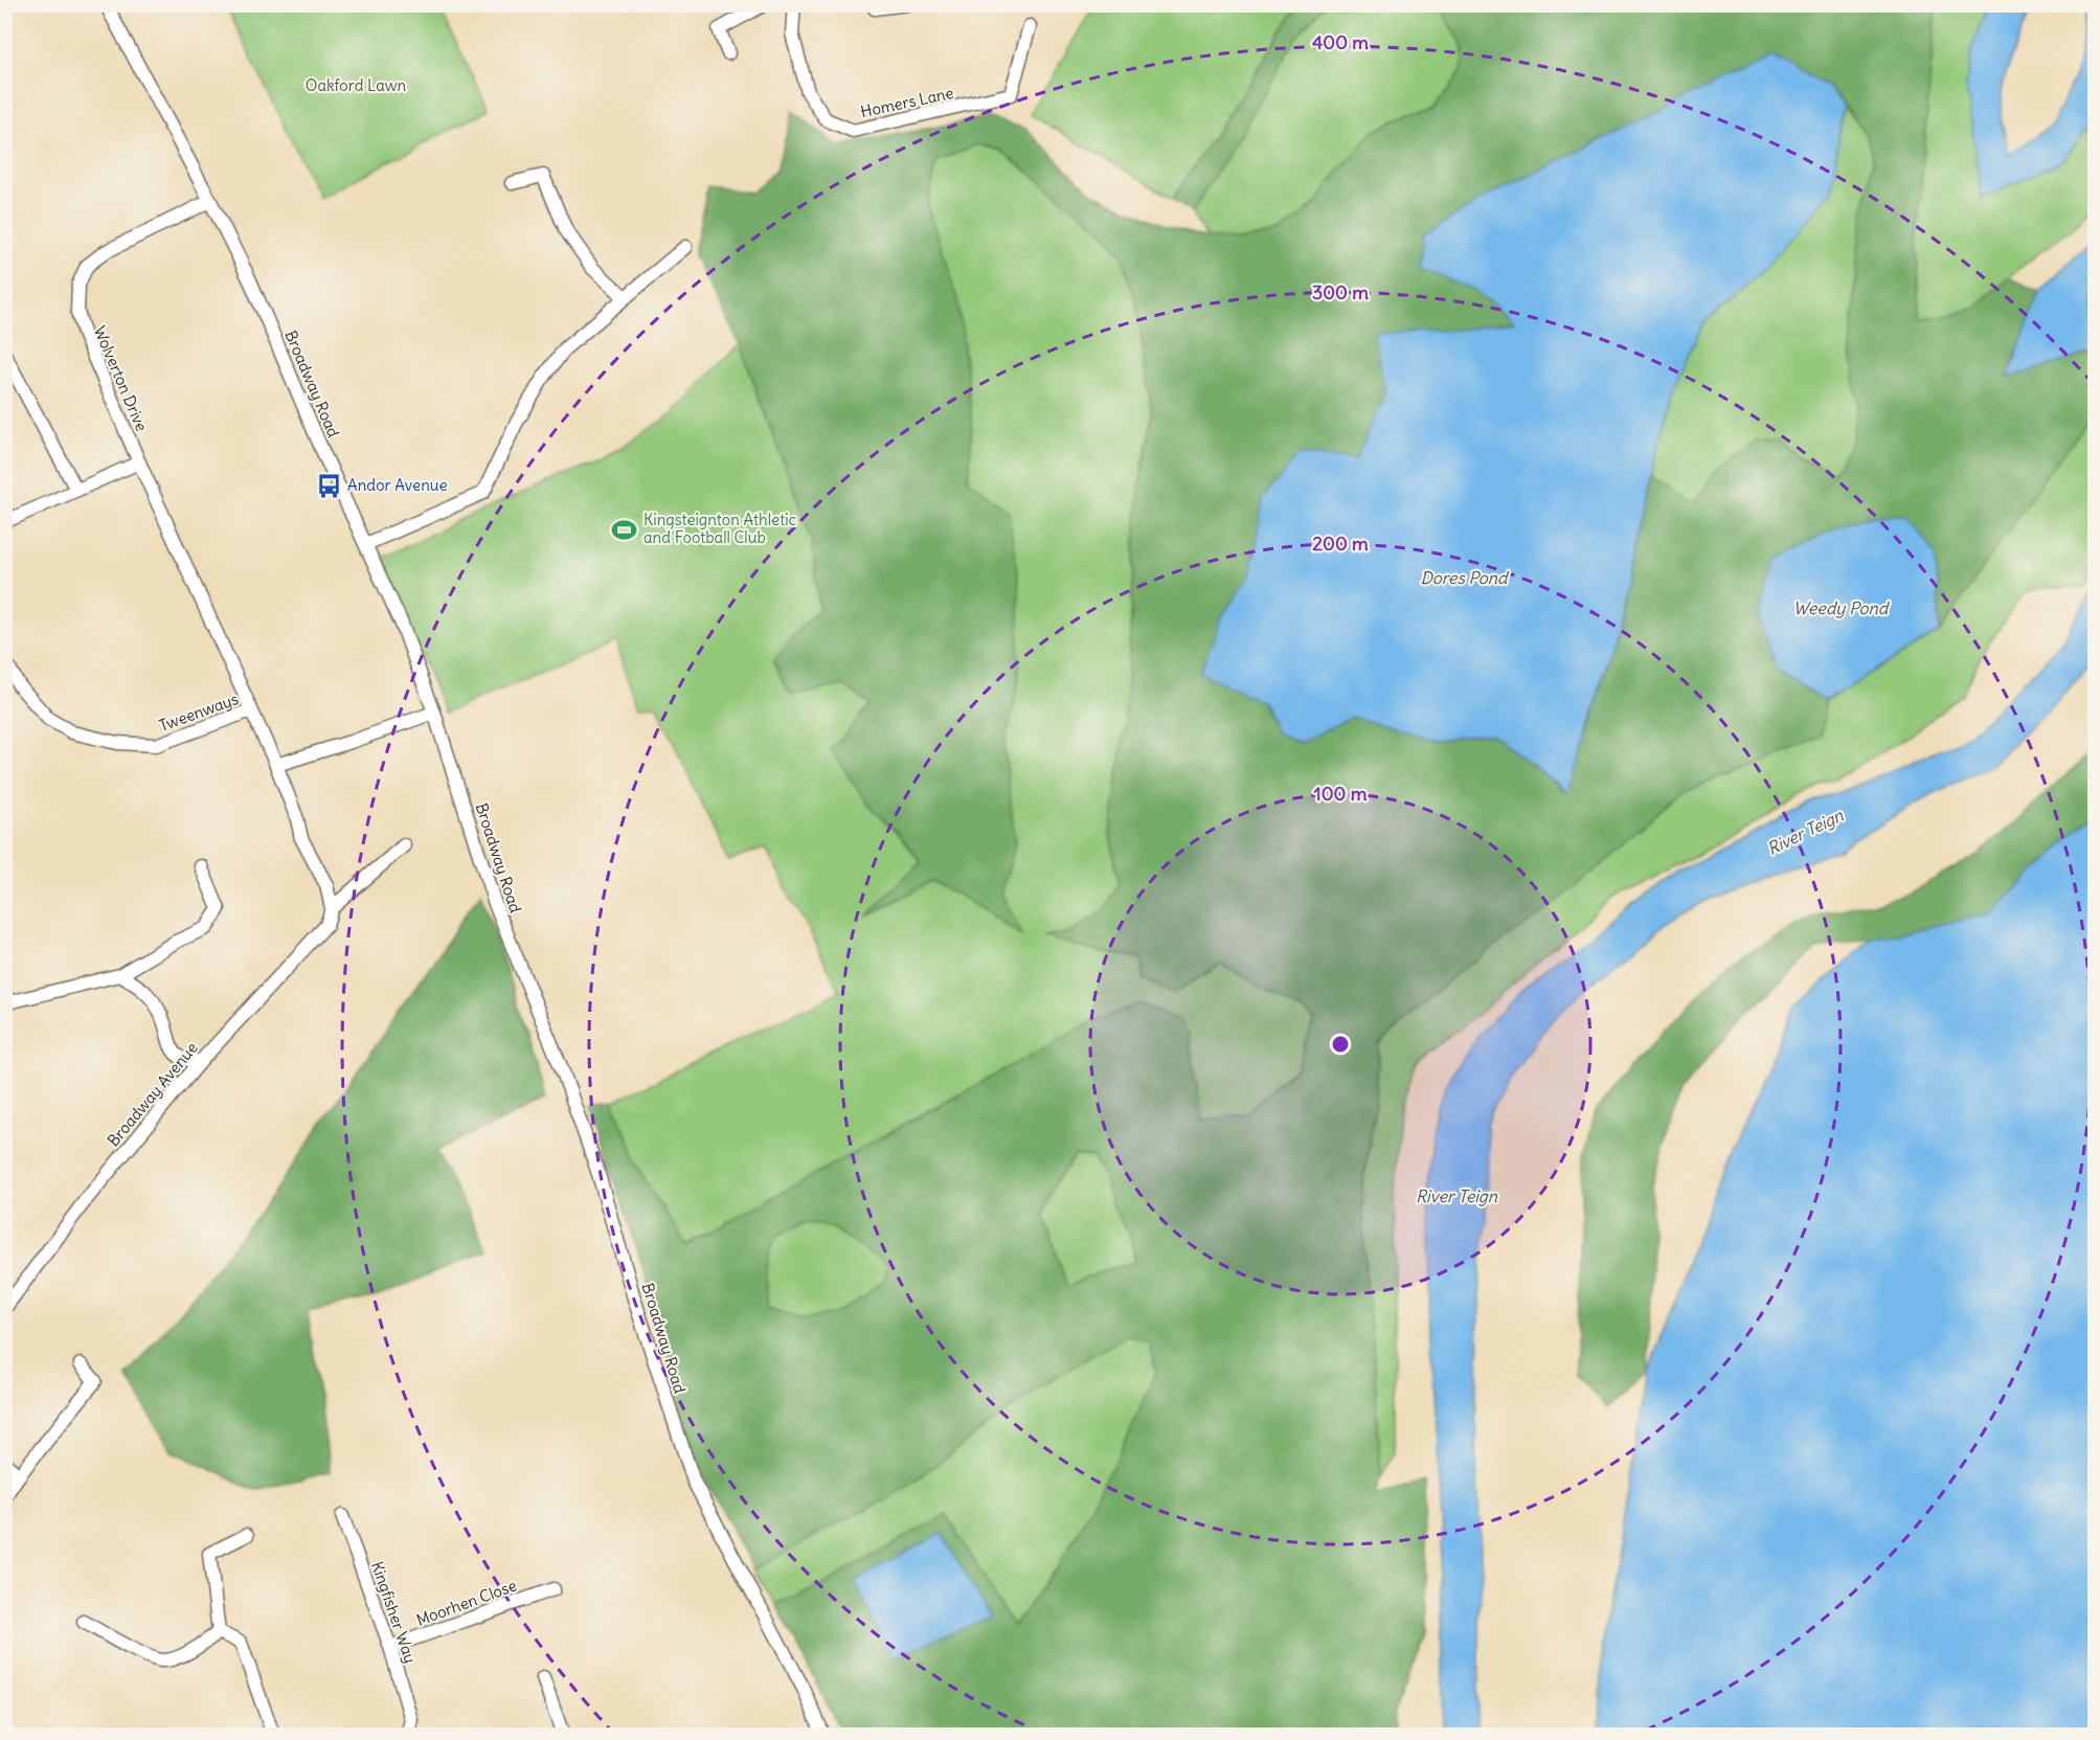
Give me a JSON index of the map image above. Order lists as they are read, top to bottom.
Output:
{
  "streets": {
    "street": [
      "Homers Lane",
      "Wolverton Drive",
      "Broadway Road",
      "Tweenways",
      "Broadway Avenue",
      "Moorhen Close",
      "Kingfisher Way"
    ]
  },
  "crossings": [
    ["Wolverton Drive", "Broadway Road"],
    ["Wolverton Drive", "Tweenways"],
    ["Moorhen Close", "Kingfisher Way"]
  ],
  "water": ["Dores Pond", "Weedy Pond", "River Teign"],
  "parks": ["Oakford Lawn"],
  "places": {
    "bus stop": ["Andor Avenue"],
    "sports": ["Kingsteignton Athletic and Football Club"]
  },
  "rings": [
    "400 m",
    "300 m",
    "200 m",
    "100 m"
  ]
}
